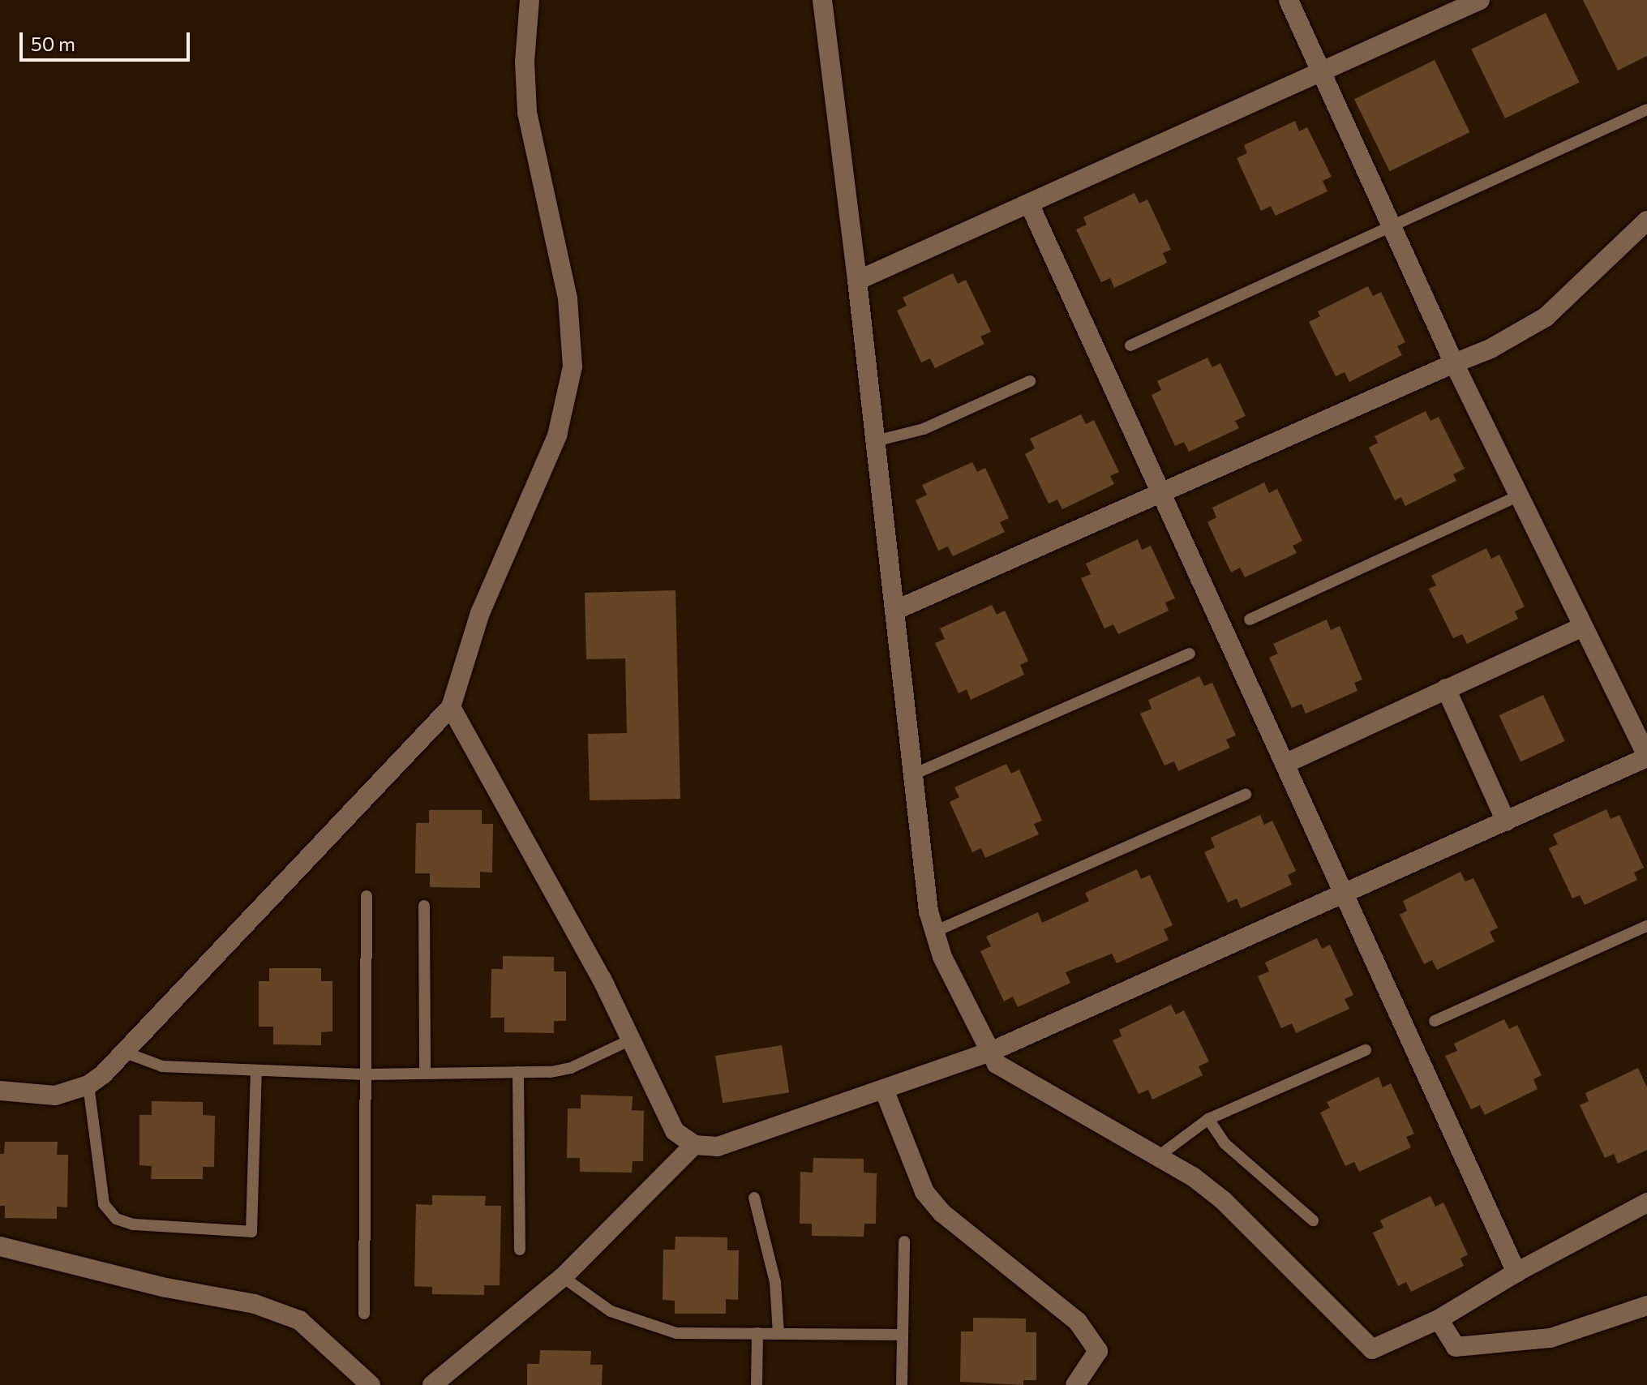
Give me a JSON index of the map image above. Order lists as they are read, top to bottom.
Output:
{
  "scale_bar": "50 m"
}
